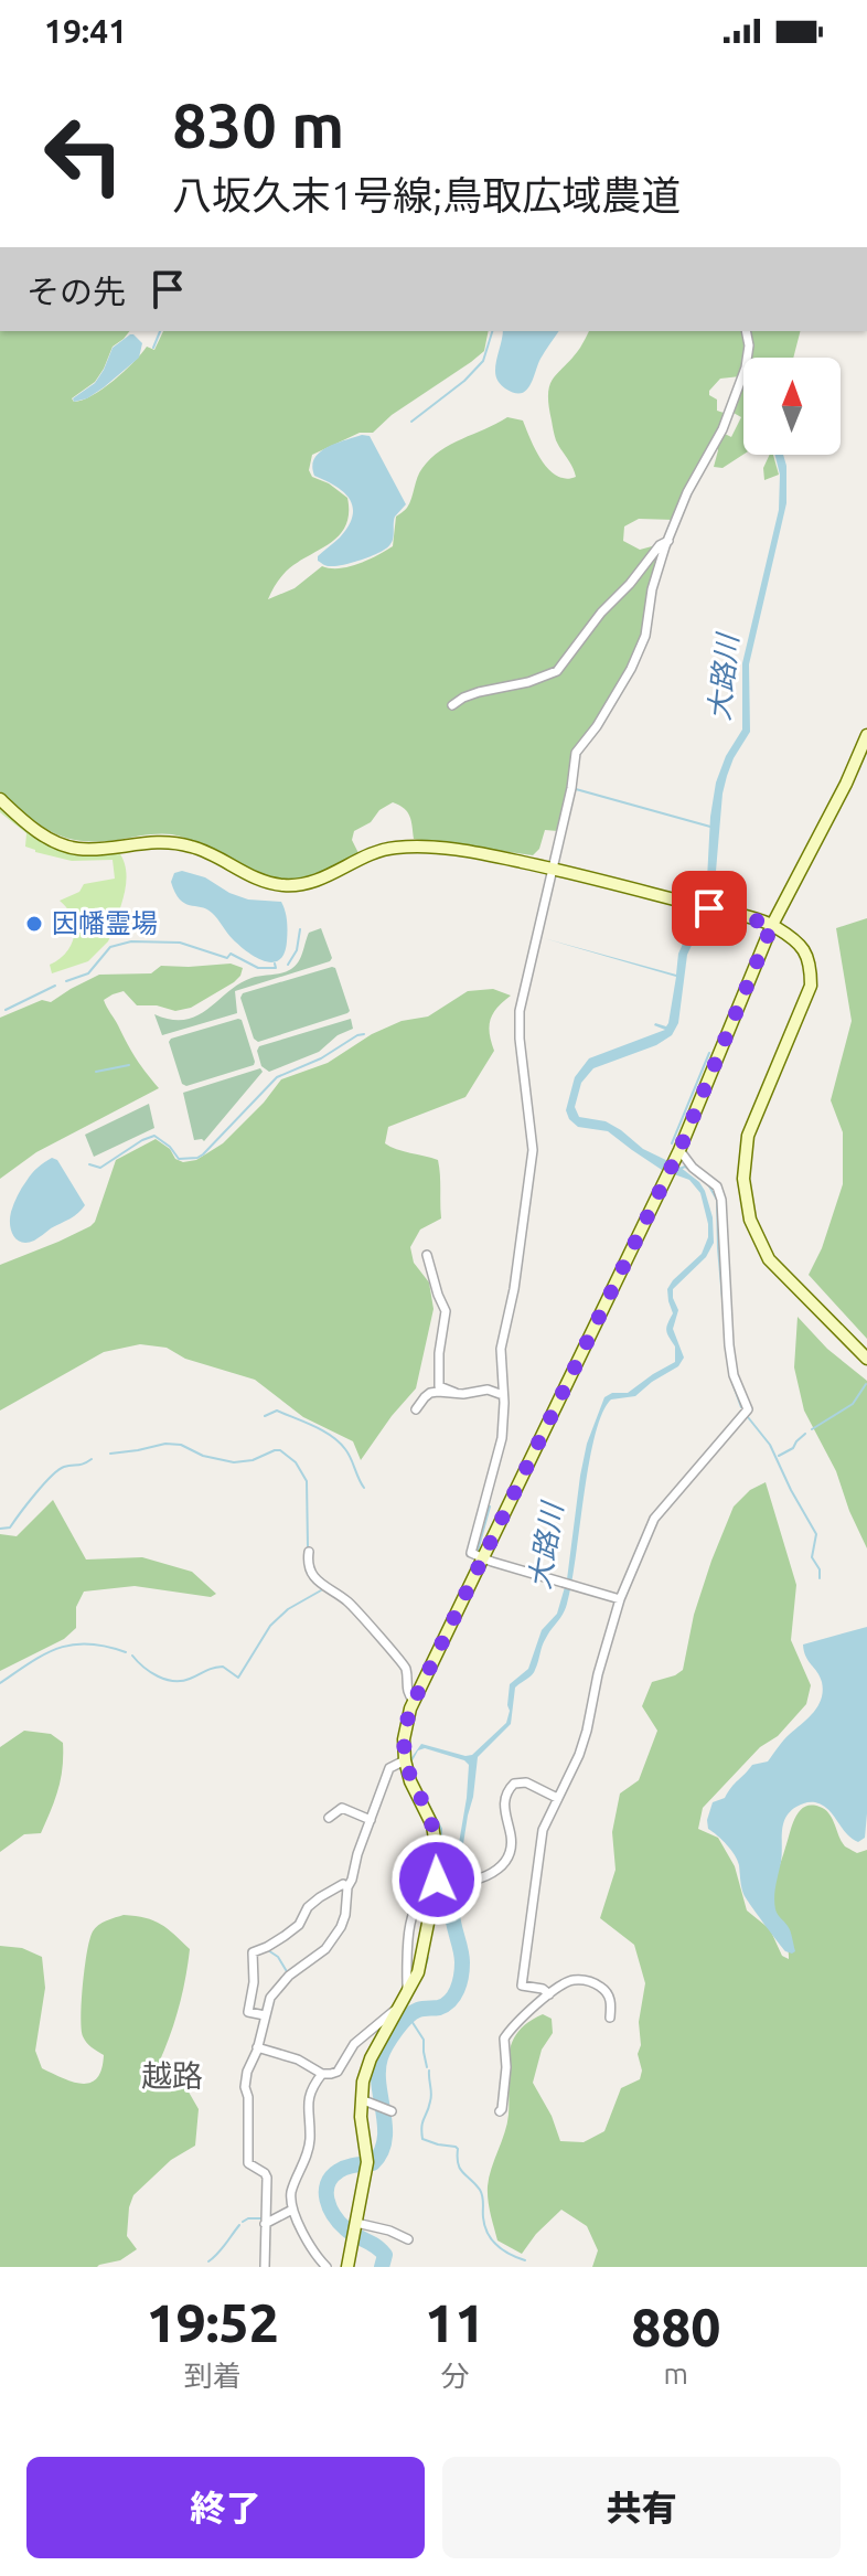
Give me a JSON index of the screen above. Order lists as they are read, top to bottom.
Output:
{
  "districts": ["越路"],
  "water": ["大路川"],
  "places": ["因幡霊場"],
  "north": "top",
  "page": {
    "status": "19:41",
    "turn": ["830 m", "八坂久末1号線;鳥取広域農道"],
    "then": "その先",
    "eta": [
      "19:52",
      "到着",
      "11",
      "分",
      "880",
      "m"
    ],
    "buttons": ["終了", "共有"]
  }
}
